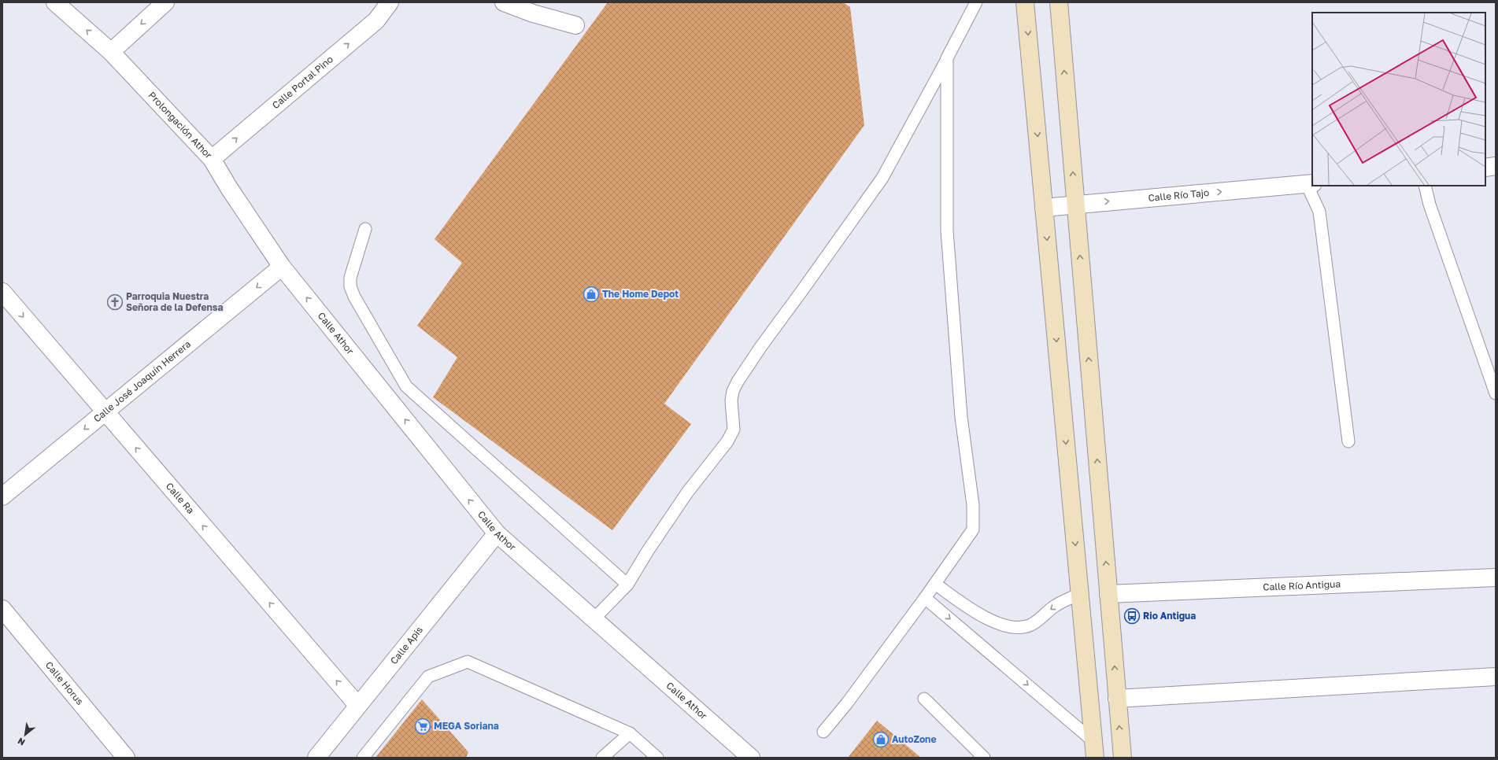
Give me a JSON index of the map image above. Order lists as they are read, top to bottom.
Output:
{
  "streets": {
    "street": [
      "Calle Portal Pino",
      "Prolongación Athor",
      "Calle Río Tajo",
      "Calle Athor",
      "Calle José Joaquín Herrera",
      "Calle Ra",
      "Calle Río Antigua",
      "Calle Apis",
      "Calle Horus"
    ]
  },
  "crossings": [
    ["Calle Portal Pino", "Prolongación Athor"],
    ["Prolongación Athor", "Calle Athor"],
    ["Prolongación Athor", "Calle José Joaquín Herrera"],
    ["Calle Athor", "Calle José Joaquín Herrera"],
    ["Calle Athor", "Calle Apis"],
    ["Calle José Joaquín Herrera", "Calle Ra"],
    ["Calle Ra", "Calle Apis"]
  ],
  "one_way": [
    "Calle Portal Pino",
    "Calle Río Tajo",
    "Calle Athor",
    "Calle José Joaquín Herrera"
  ],
  "places": {
    "shop": ["The Home Depot", "AutoZone"],
    "church": ["Parroquia Nuestra Señora de la Defensa"],
    "bus stop": ["Rio Antigua"],
    "supermarket": ["MEGA Soriana"]
  },
  "north": "bottom left"
}
